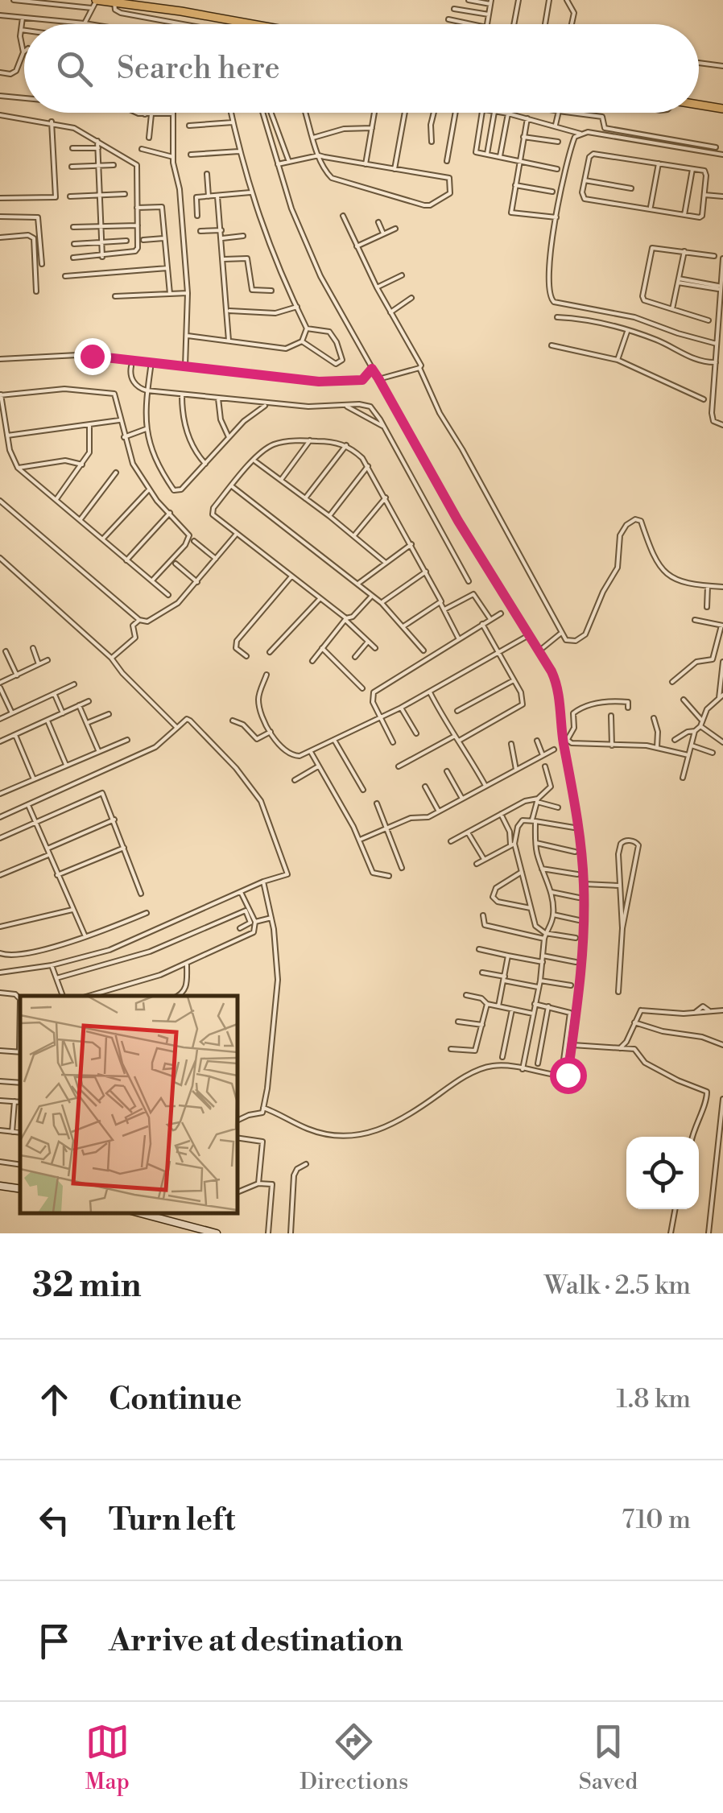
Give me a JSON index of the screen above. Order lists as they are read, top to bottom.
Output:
{
  "page": {
    "search": "Search here",
    "heading": ["32 min", "Walk · 2.5 km"],
    "list": [
      ["Continue", "1.8 km"],
      ["Turn left", "710 m"],
      "Arrive at destination"
    ],
    "nav": ["Map", "Directions", "Saved"]
  }
}
